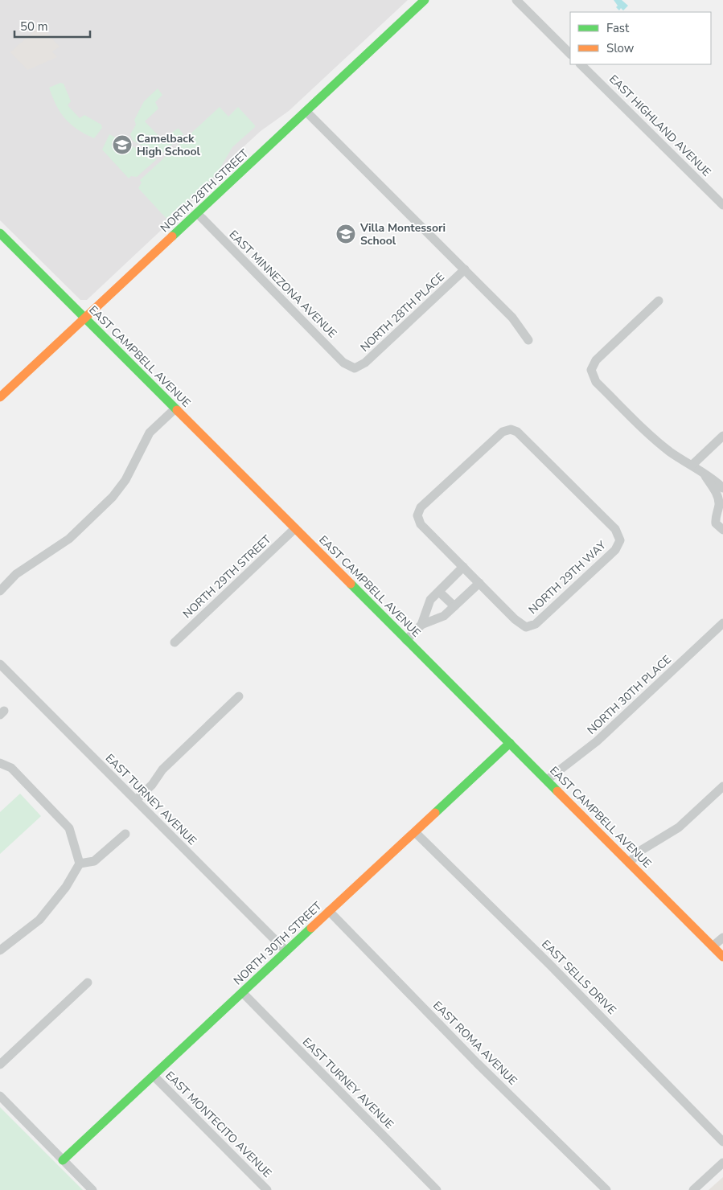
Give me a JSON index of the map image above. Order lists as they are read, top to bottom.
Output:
{
  "streets": {
    "street": [
      "EAST HIGHLAND AVENUE",
      "NORTH 28TH STREET",
      "EAST MINNEZONA AVENUE",
      "NORTH 28TH PLACE",
      "EAST CAMPBELL AVENUE",
      "NORTH 29TH STREET",
      "NORTH 29TH WAY",
      "NORTH 30TH PLACE",
      "EAST TURNEY AVENUE",
      "NORTH 30TH STREET",
      "EAST SELLS DRIVE",
      "EAST ROMA AVENUE",
      "EAST MONTECITO AVENUE"
    ]
  },
  "crossings": [
    ["NORTH 28TH STREET", "EAST MINNEZONA AVENUE"],
    ["NORTH 28TH STREET", "EAST CAMPBELL AVENUE"],
    ["EAST MINNEZONA AVENUE", "NORTH 28TH PLACE"],
    ["EAST CAMPBELL AVENUE", "NORTH 29TH STREET"],
    ["EAST CAMPBELL AVENUE", "NORTH 30TH PLACE"],
    ["EAST CAMPBELL AVENUE", "NORTH 30TH STREET"],
    ["EAST TURNEY AVENUE", "NORTH 30TH STREET"],
    ["NORTH 30TH STREET", "EAST SELLS DRIVE"],
    ["NORTH 30TH STREET", "EAST ROMA AVENUE"],
    ["NORTH 30TH STREET", "EAST MONTECITO AVENUE"]
  ],
  "places": {
    "school or university": ["Camelback High School", "Villa Montessori School"]
  },
  "legend": ["Fast", "Slow"],
  "scale_bar": "50 m"
}
